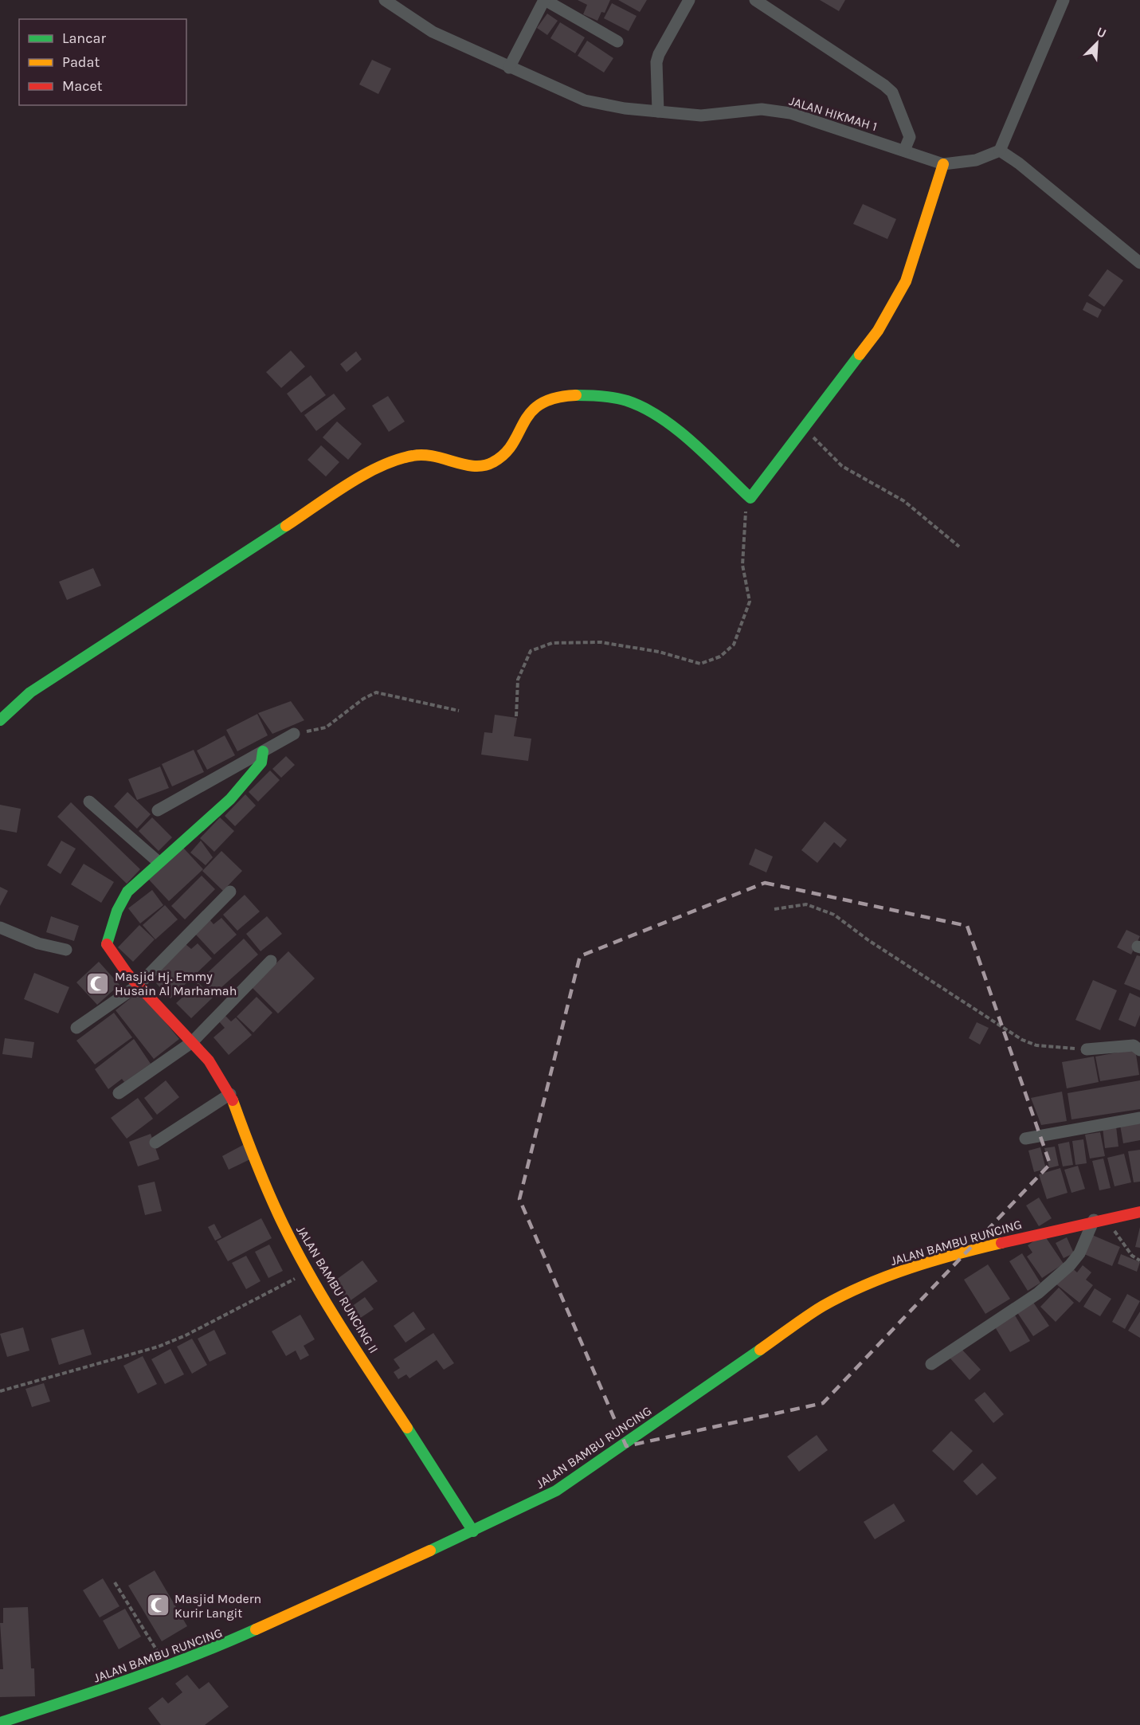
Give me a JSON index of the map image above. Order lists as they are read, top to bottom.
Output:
{
  "streets": {
    "street": ["JALAN HIKMAH 1", "JALAN BAMBU RUNCING", "JALAN BAMBU RUNCING II"]
  },
  "crossings": [
    ["JALAN BAMBU RUNCING", "JALAN BAMBU RUNCING II"]
  ],
  "places": {
    "mosque": ["Masjid Hj. Emmy Husain Al Marhamah", "Masjid Modern Kurir Langit"]
  },
  "legend": ["Lancar", "Padat", "Macet"],
  "north": "top right"
}
